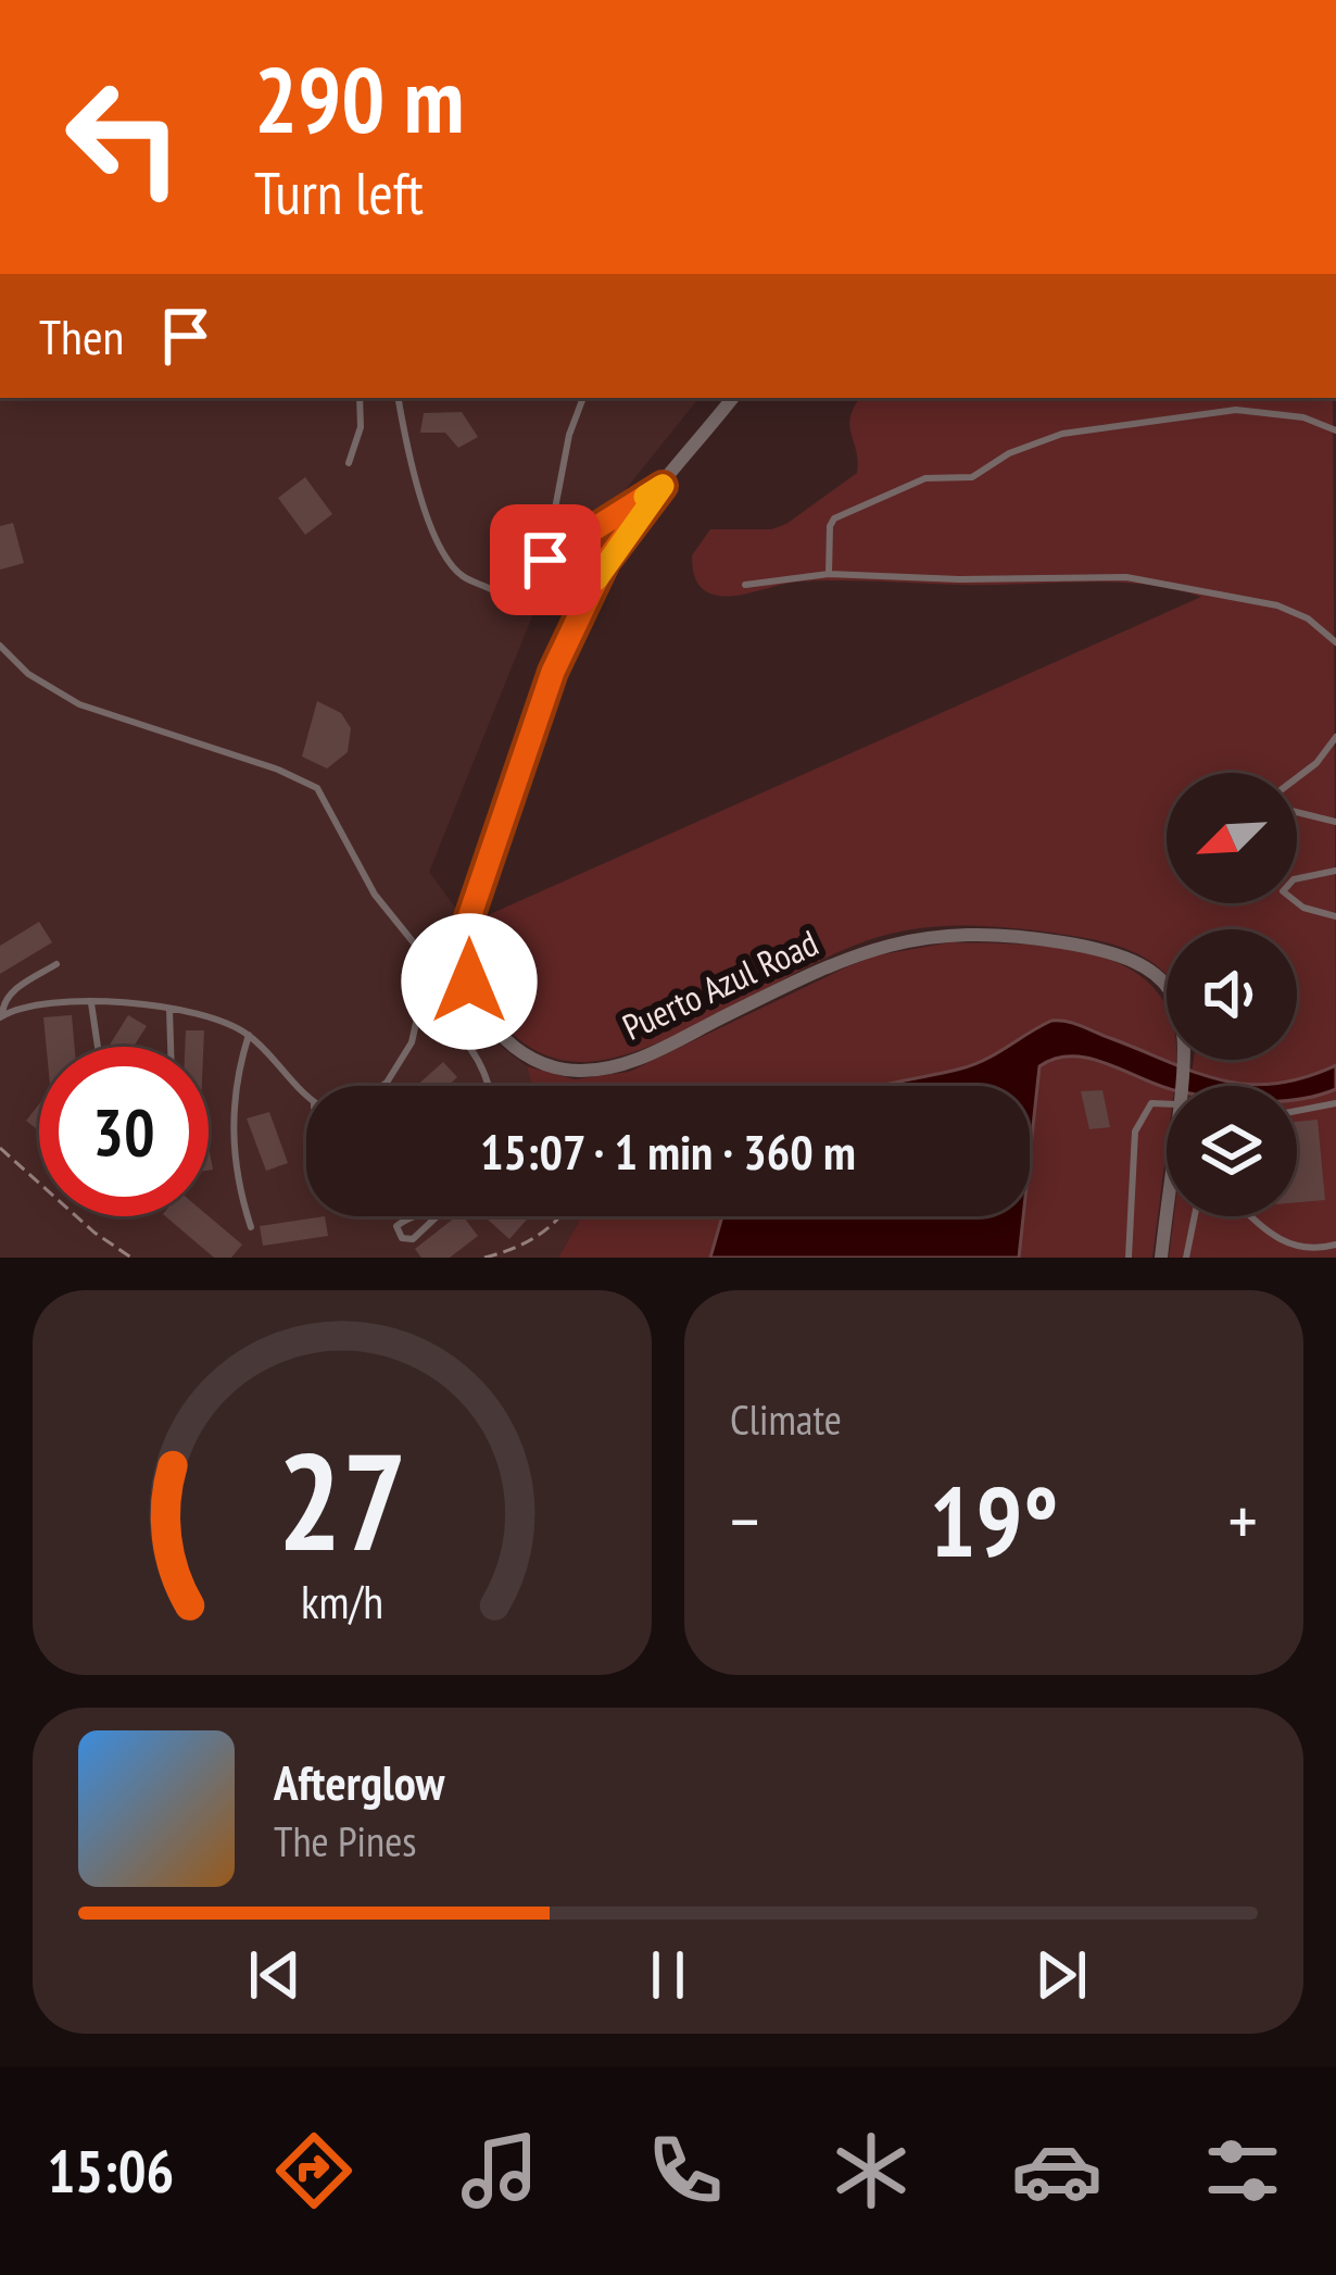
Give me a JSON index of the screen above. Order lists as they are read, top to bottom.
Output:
{
  "streets": {
    "street": ["Puerto Azul Road"]
  },
  "north": "bottom left",
  "page": {
    "turn": ["290 m", "Turn left"],
    "then": "Then",
    "limit": "30",
    "trip": "15:07 · 1 min · 360 m",
    "tile": "Climate",
    "heat": ["−", "19°", "+"],
    "song": ["Afterglow", "The Pines"],
    "tabs": "15:06",
    "gauge": ["27", "km/h"]
  }
}
